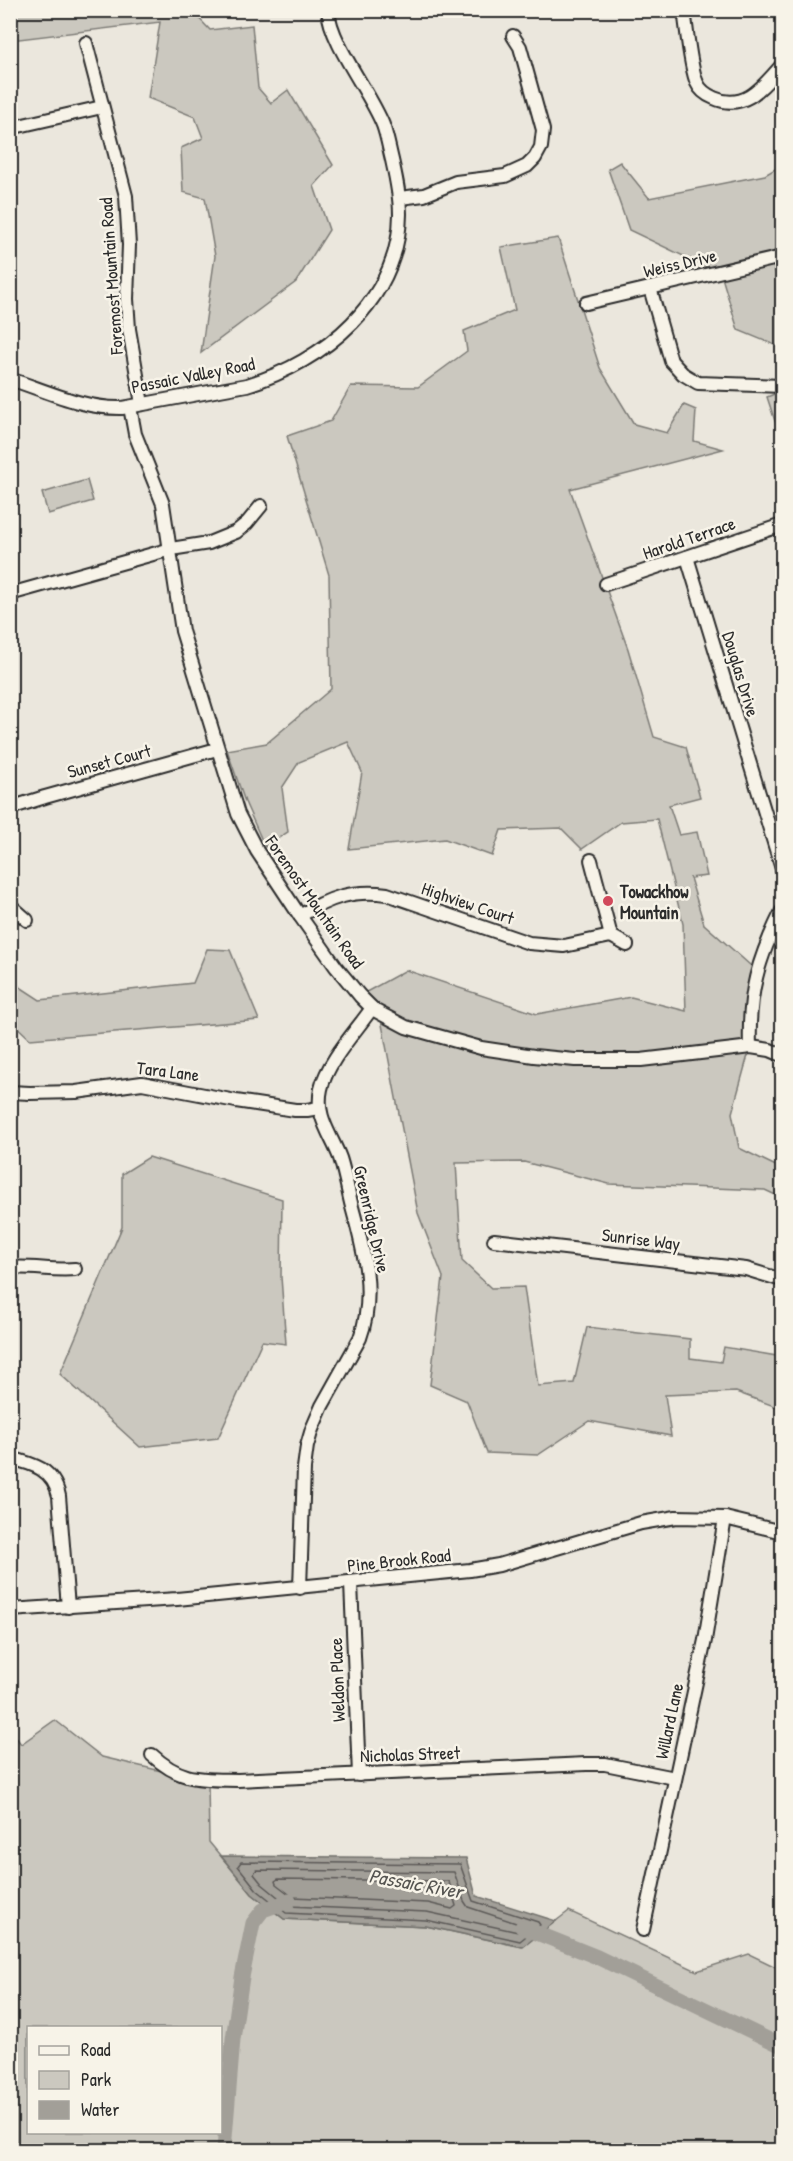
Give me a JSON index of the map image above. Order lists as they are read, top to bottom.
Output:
{
  "streets": {
    "street": [
      "Weiss Drive",
      "Foremost Mountain Road",
      "Passaic Valley Road",
      "Harold Terrace",
      "Douglas Drive",
      "Sunset Court",
      "Highview Court",
      "Tara Lane",
      "Greenridge Drive",
      "Sunrise Way",
      "Pine Brook Road",
      "Weldon Place",
      "Willard Lane",
      "Nicholas Street"
    ]
  },
  "crossings": [
    ["Foremost Mountain Road", "Passaic Valley Road"],
    ["Foremost Mountain Road", "Sunset Court"],
    ["Foremost Mountain Road", "Highview Court"],
    ["Harold Terrace", "Douglas Drive"],
    ["Tara Lane", "Greenridge Drive"],
    ["Greenridge Drive", "Pine Brook Road"],
    ["Pine Brook Road", "Weldon Place"],
    ["Pine Brook Road", "Willard Lane"],
    ["Weldon Place", "Nicholas Street"],
    ["Willard Lane", "Nicholas Street"]
  ],
  "water": ["Passaic River"],
  "places": ["Towackhow Mountain"],
  "legend": ["Road", "Park", "Water"]
}
